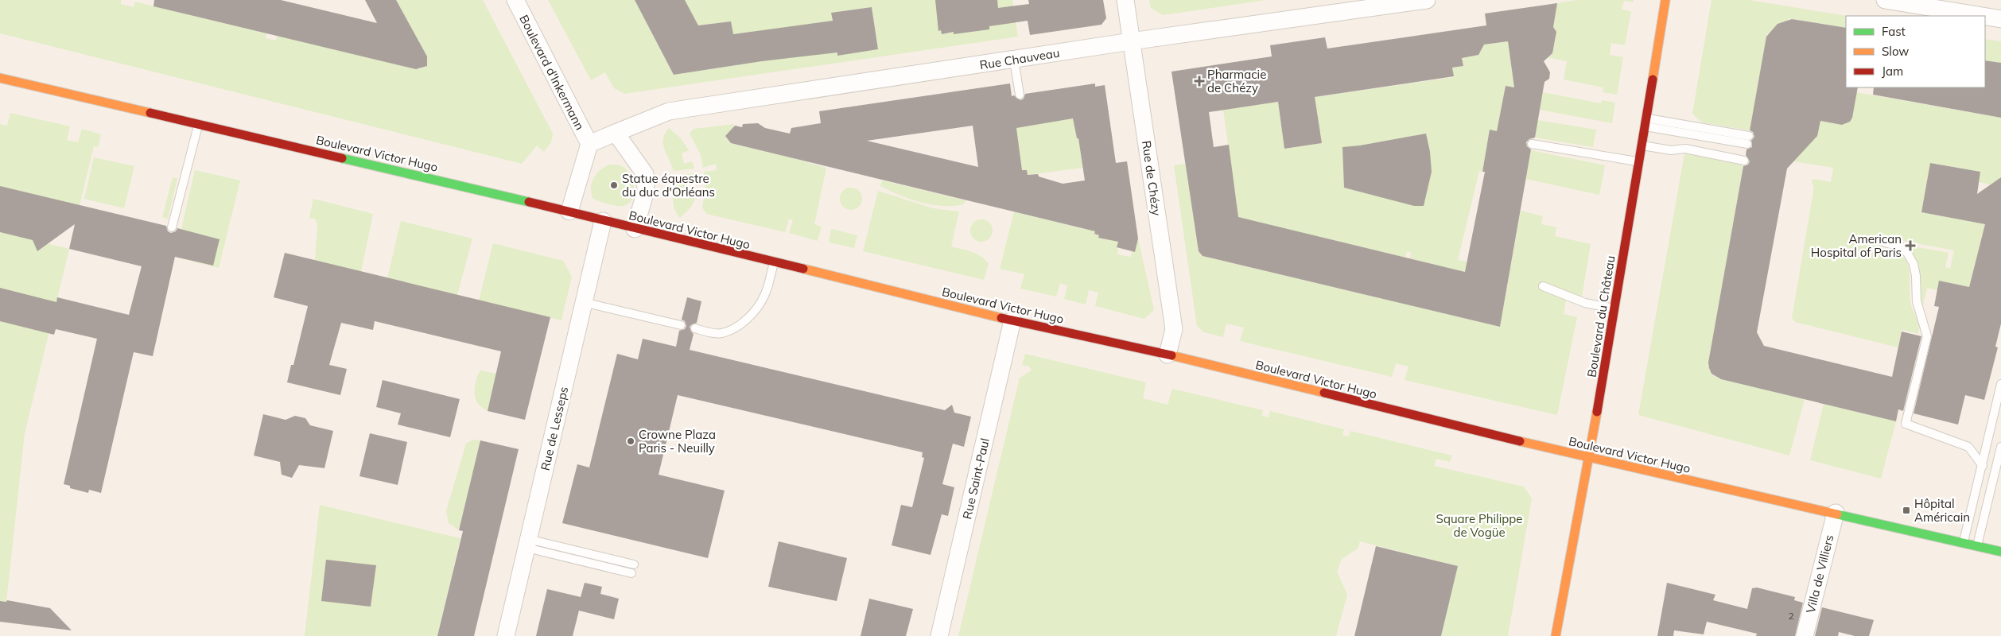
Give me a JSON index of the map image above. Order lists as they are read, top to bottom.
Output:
{
  "streets": {
    "street": [
      "Rue Chauveau",
      "Boulevard d'Inkermann",
      "Boulevard Victor Hugo",
      "Rue de Chézy",
      "Boulevard du Château",
      "Rue de Lesseps",
      "Rue Saint-Paul",
      "Villa de Villiers"
    ]
  },
  "crossings": [
    ["Rue Chauveau", "Boulevard d'Inkermann"],
    ["Rue Chauveau", "Rue de Chézy"],
    ["Boulevard Victor Hugo", "Rue de Chézy"],
    ["Boulevard Victor Hugo", "Boulevard du Château"],
    ["Boulevard Victor Hugo", "Rue de Lesseps"],
    ["Boulevard Victor Hugo", "Rue Saint-Paul"],
    ["Boulevard Victor Hugo", "Villa de Villiers"]
  ],
  "parks": ["Square Philippe de Vogüe"],
  "places": {
    "health": ["Pharmacie de Chézy", "American Hospital of Paris"],
    "other": ["Statue équestre du duc d'Orléans", "Crowne Plaza Paris - Neuilly"],
    "transit": ["Hôpital Américain"]
  },
  "house_numbers": ["2"],
  "legend": ["Fast", "Slow", "Jam"]
}
